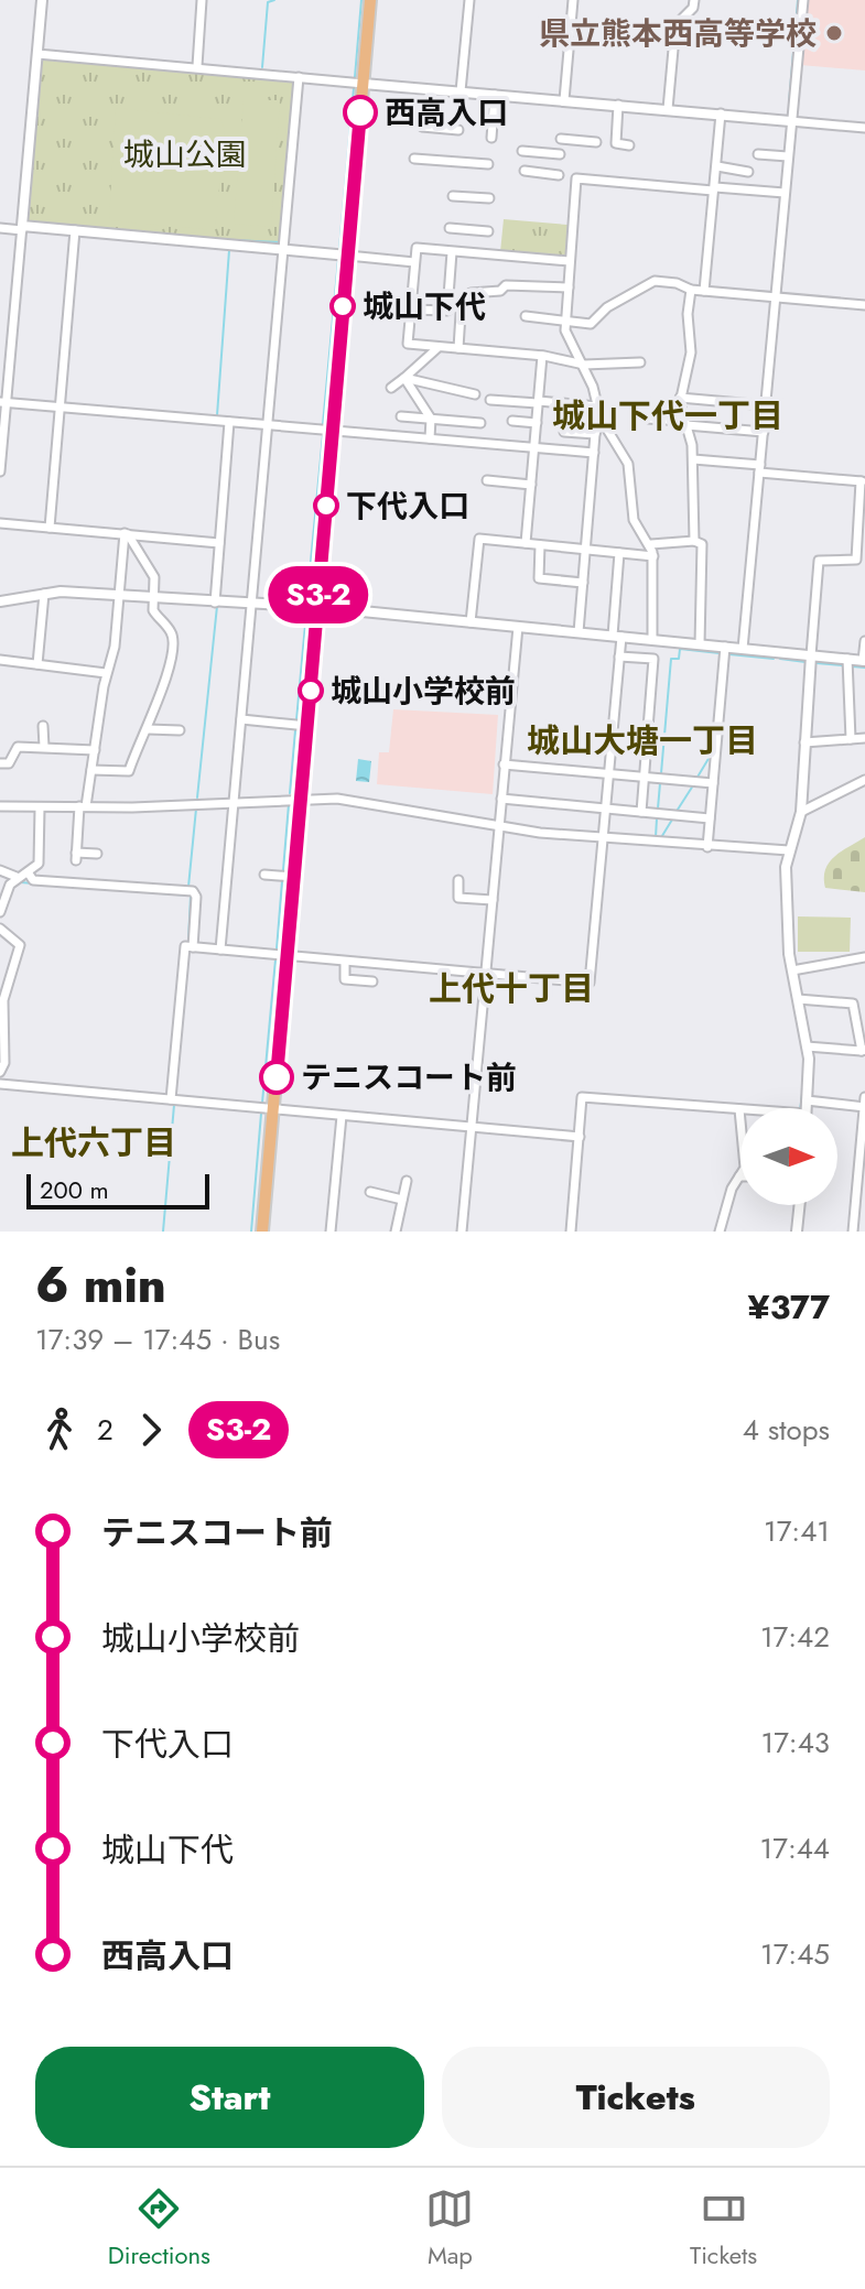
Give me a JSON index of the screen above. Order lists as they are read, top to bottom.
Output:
{
  "districts": [
    "城山下代一丁目",
    "城山大塘一丁目",
    "上代十丁目",
    "上代六丁目"
  ],
  "parks": ["城山公園"],
  "places": [
    "県立熊本西高等学校",
    "西高入口",
    "城山下代",
    "下代入口",
    "城山小学校前",
    "テニスコート前"
  ],
  "lines": ["bus line S3-2"],
  "scale_bar": "200 m",
  "north": "right",
  "page": {
    "on_map": "S3-2",
    "scale": "200 m",
    "heading": ["6 min", "17:39 – 17:45 · Bus", "¥377"],
    "legs": ["2", "S3-2", "4 stops"],
    "list": [
      {
        "name": "テニスコート前",
        "value": "17:41"
      },
      {
        "name": "城山小学校前",
        "value": "17:42"
      },
      {
        "name": "下代入口",
        "value": "17:43"
      },
      {
        "name": "城山下代",
        "value": "17:44"
      },
      {
        "name": "西高入口",
        "value": "17:45"
      }
    ],
    "buttons": ["Start", "Tickets"],
    "tabs": ["Directions", "Map", "Tickets"]
  }
}
